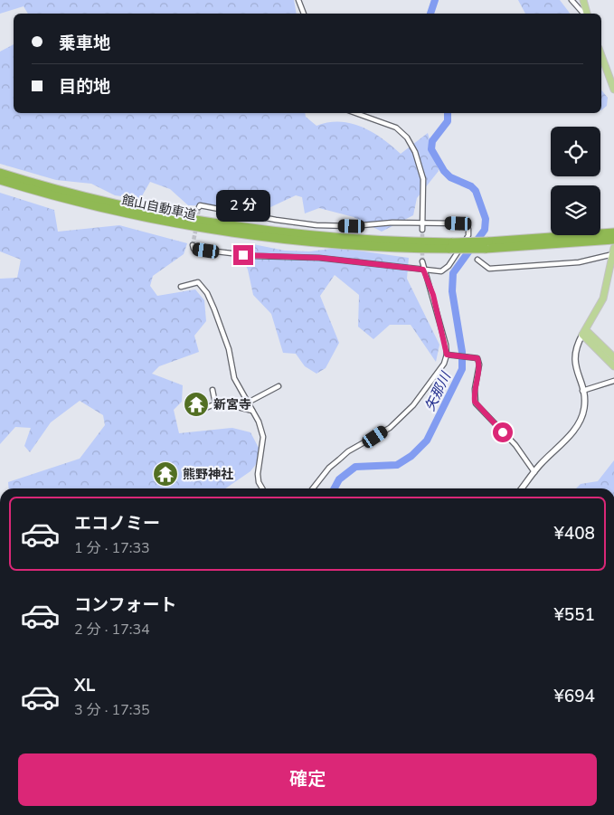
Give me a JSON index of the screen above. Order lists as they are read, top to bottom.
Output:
{
  "streets": {
    "highway": ["館山自動車道"]
  },
  "water": ["矢那川"],
  "places": {
    "temple": ["新宮寺", "熊野神社"]
  },
  "page": {
    "banner": ["乗車地", "目的地"],
    "bubble": "2 分",
    "list": [
      {
        "name": "エコノミー",
        "note": "1 分 · 17:33",
        "value": "¥408"
      },
      {
        "name": "コンフォート",
        "note": "2 分 · 17:34",
        "value": "¥551"
      },
      {
        "name": "XL",
        "note": "3 分 · 17:35",
        "value": "¥694"
      }
    ],
    "buttons": "確定"
  }
}
